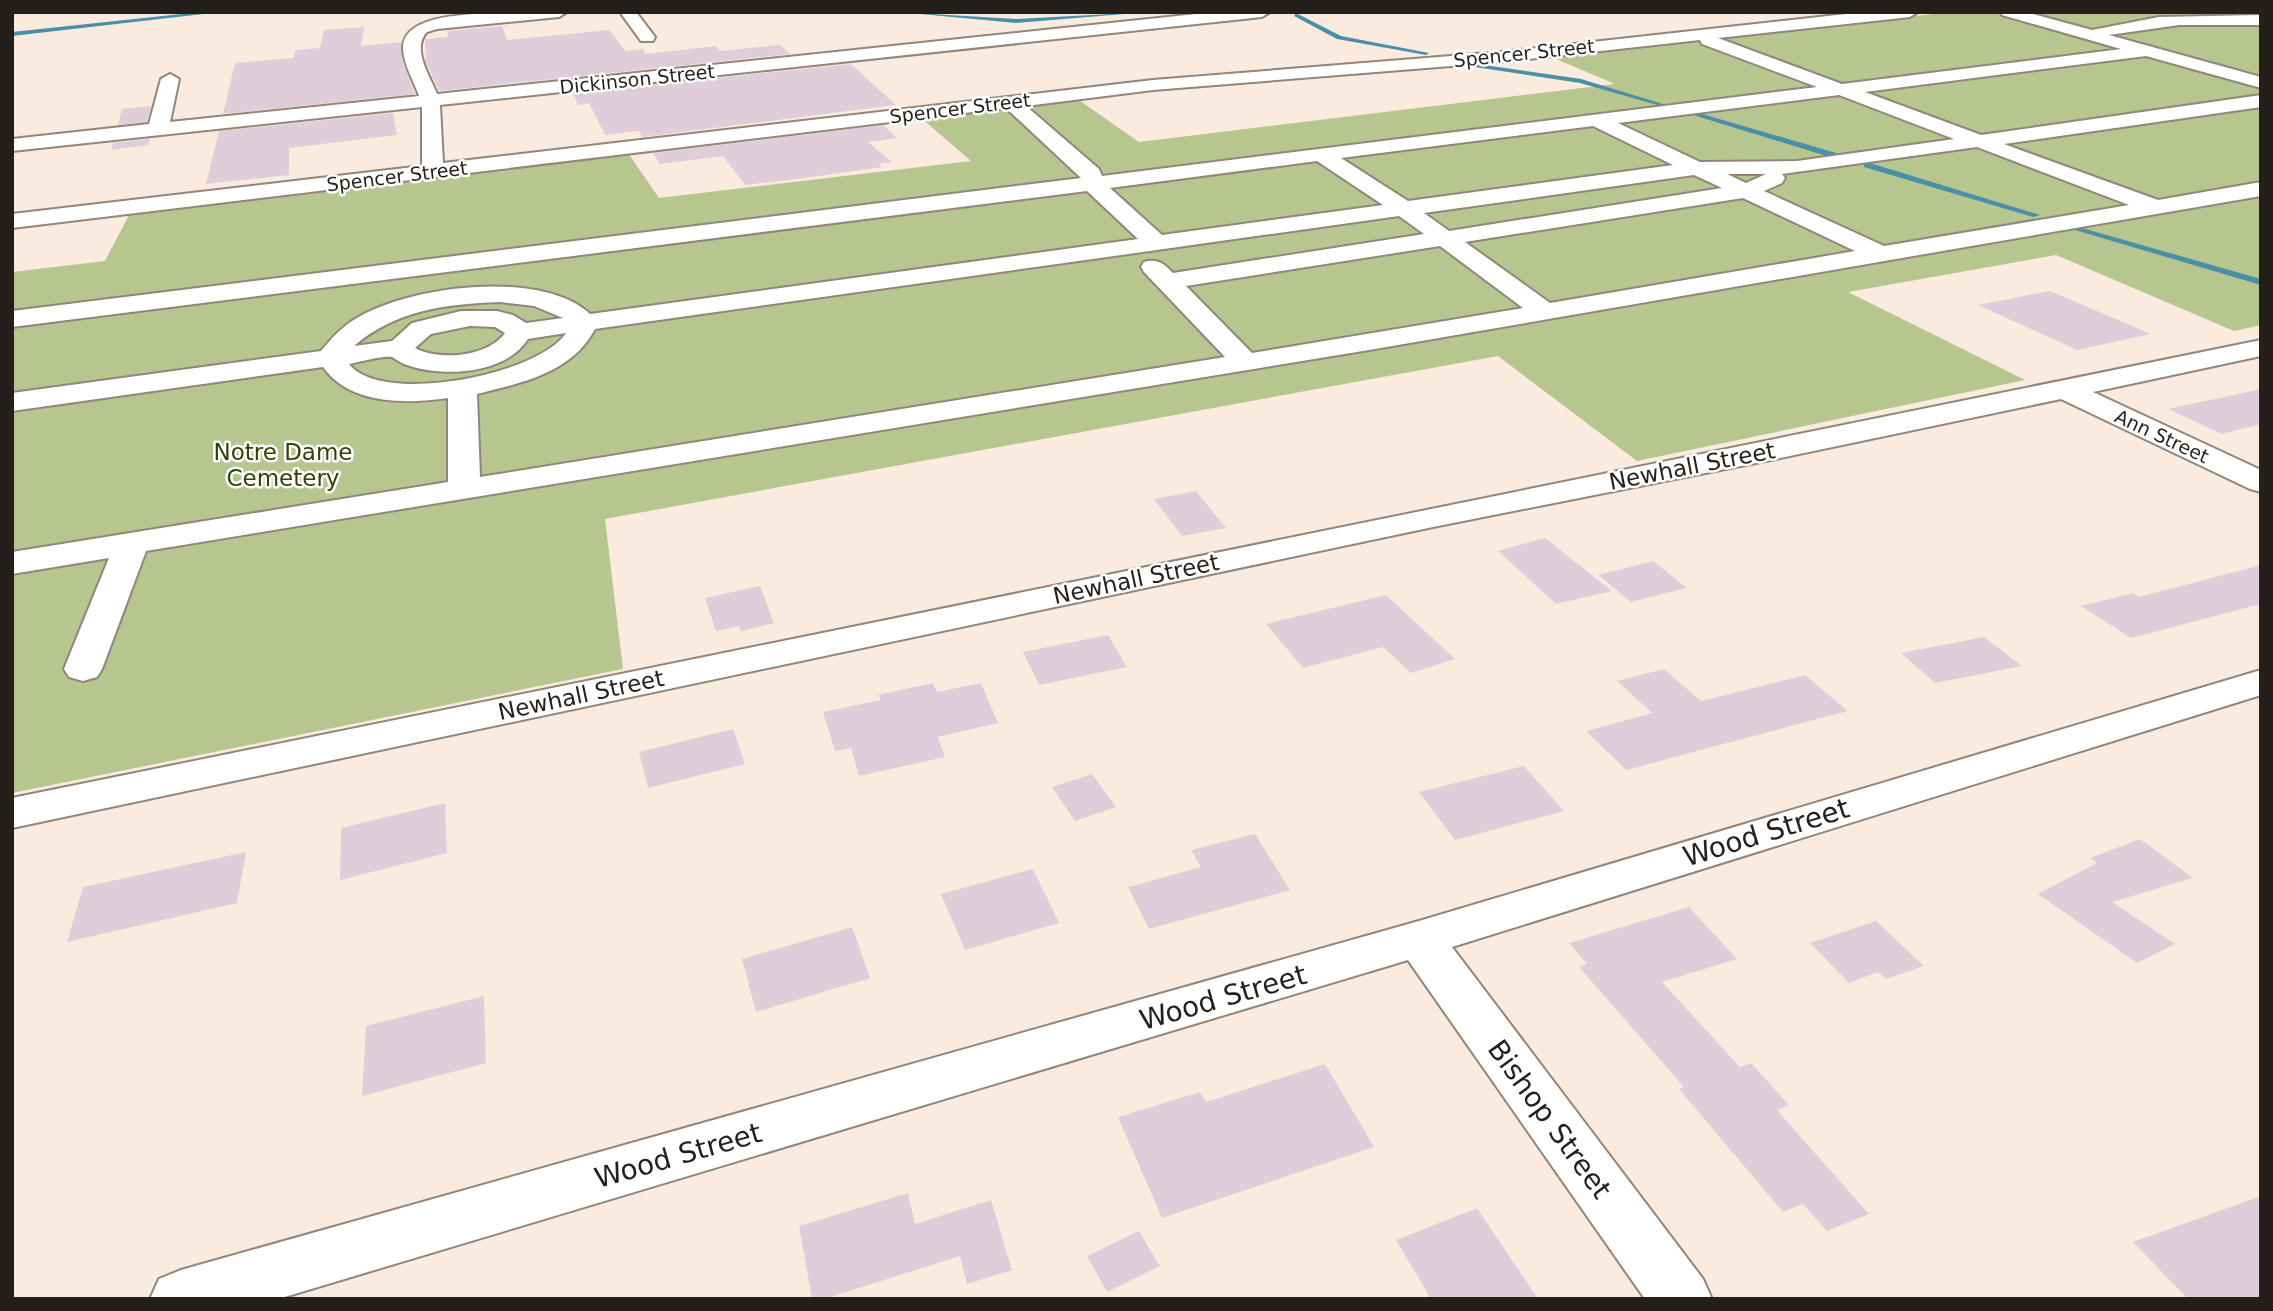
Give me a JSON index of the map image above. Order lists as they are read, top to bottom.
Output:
{
  "streets": {
    "street": [
      "Spencer Street",
      "Dickinson Street",
      "Ann Street",
      "Newhall Street",
      "Wood Street",
      "Bishop Street"
    ]
  },
  "crossings": [
    ["Ann Street", "Newhall Street"],
    ["Wood Street", "Bishop Street"]
  ],
  "parks": ["Notre Dame Cemetery"]
}
